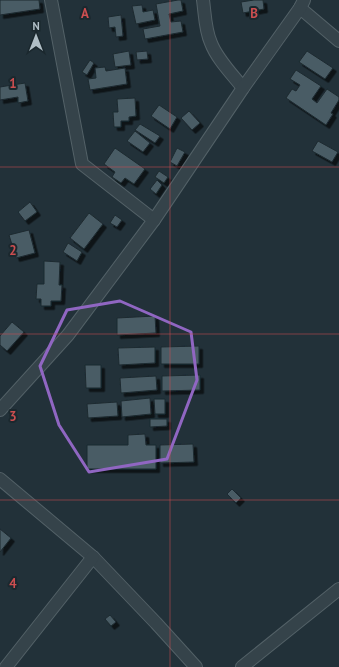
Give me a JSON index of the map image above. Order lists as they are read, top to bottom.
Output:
{
  "north": "top",
  "grid": {
    "columns": ["A", "B"],
    "rows": [
      "1",
      "2",
      "3",
      "4"
    ]
  }
}
